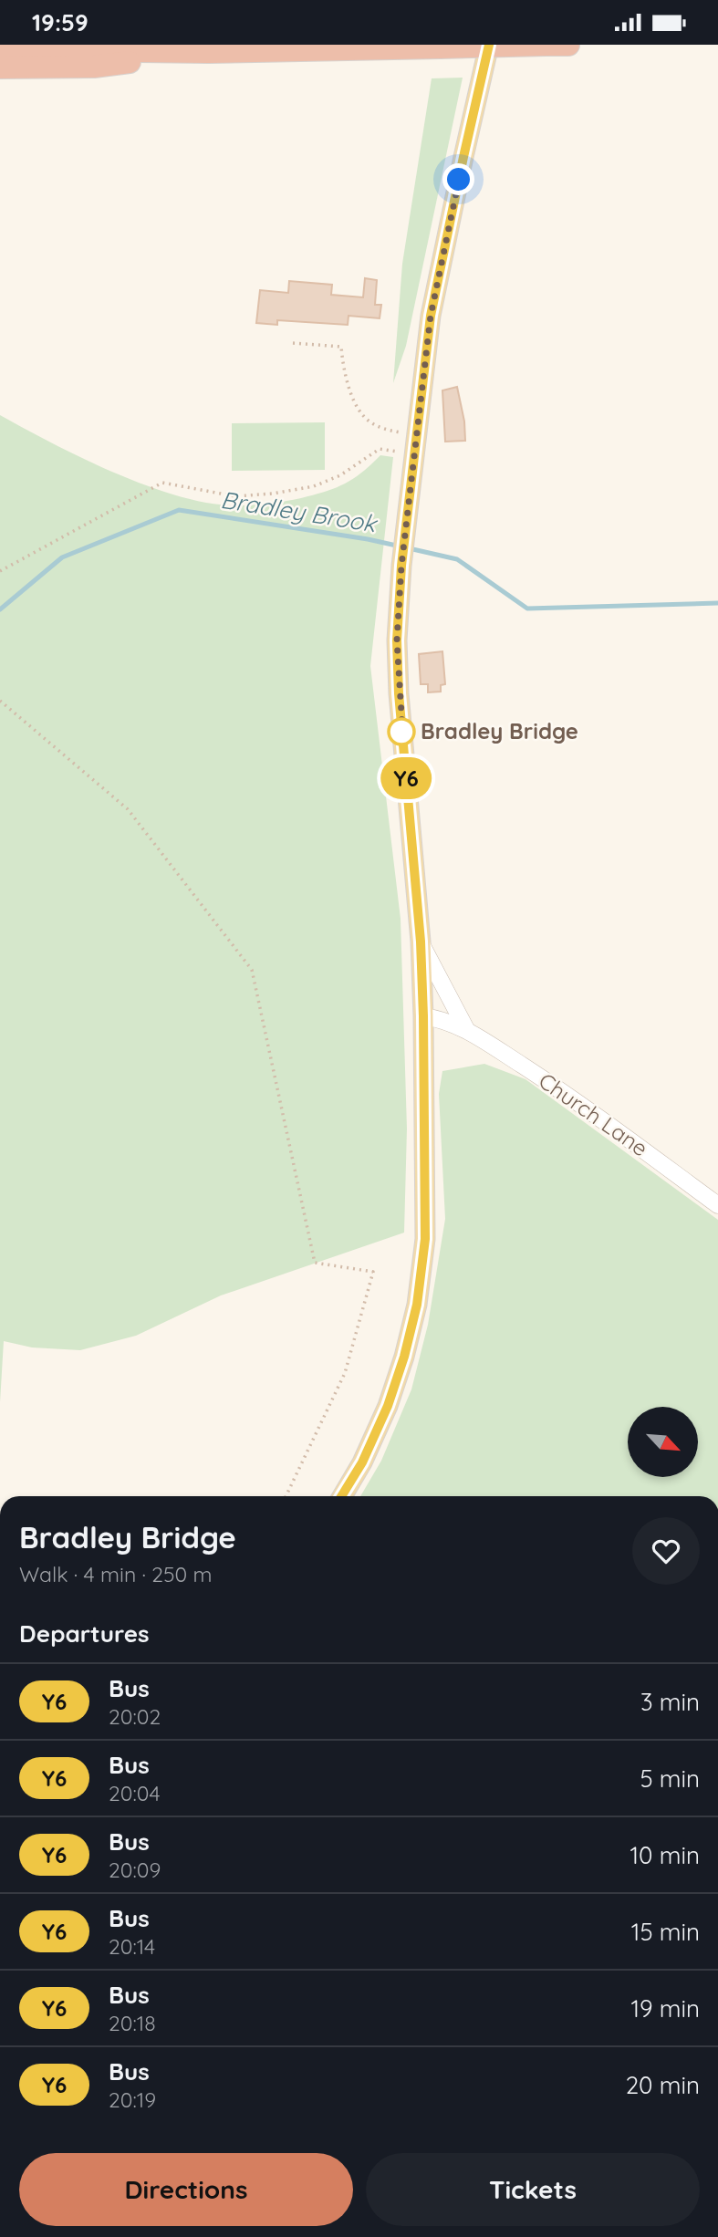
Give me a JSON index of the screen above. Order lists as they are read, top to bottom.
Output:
{
  "streets": {
    "street": ["Church Lane"]
  },
  "water": ["Bradley Brook"],
  "places": ["Bradley Bridge"],
  "lines": ["bus line Y6"],
  "north": "bottom right",
  "page": {
    "status": "19:59",
    "on_map": "Y6",
    "heading": [
      ["Bradley Bridge", "Walk · 4 min · 250 m"],
      "Departures"
    ],
    "list": [
      {
        "mark": "Y6",
        "name": "Bus",
        "note": "20:02",
        "value": "3 min"
      },
      {
        "mark": "Y6",
        "name": "Bus",
        "note": "20:04",
        "value": "5 min"
      },
      {
        "mark": "Y6",
        "name": "Bus",
        "note": "20:09",
        "value": "10 min"
      },
      {
        "mark": "Y6",
        "name": "Bus",
        "note": "20:14",
        "value": "15 min"
      },
      {
        "mark": "Y6",
        "name": "Bus",
        "note": "20:18",
        "value": "19 min"
      },
      {
        "mark": "Y6",
        "name": "Bus",
        "note": "20:19",
        "value": "20 min"
      }
    ],
    "buttons": ["Directions", "Tickets"]
  }
}
